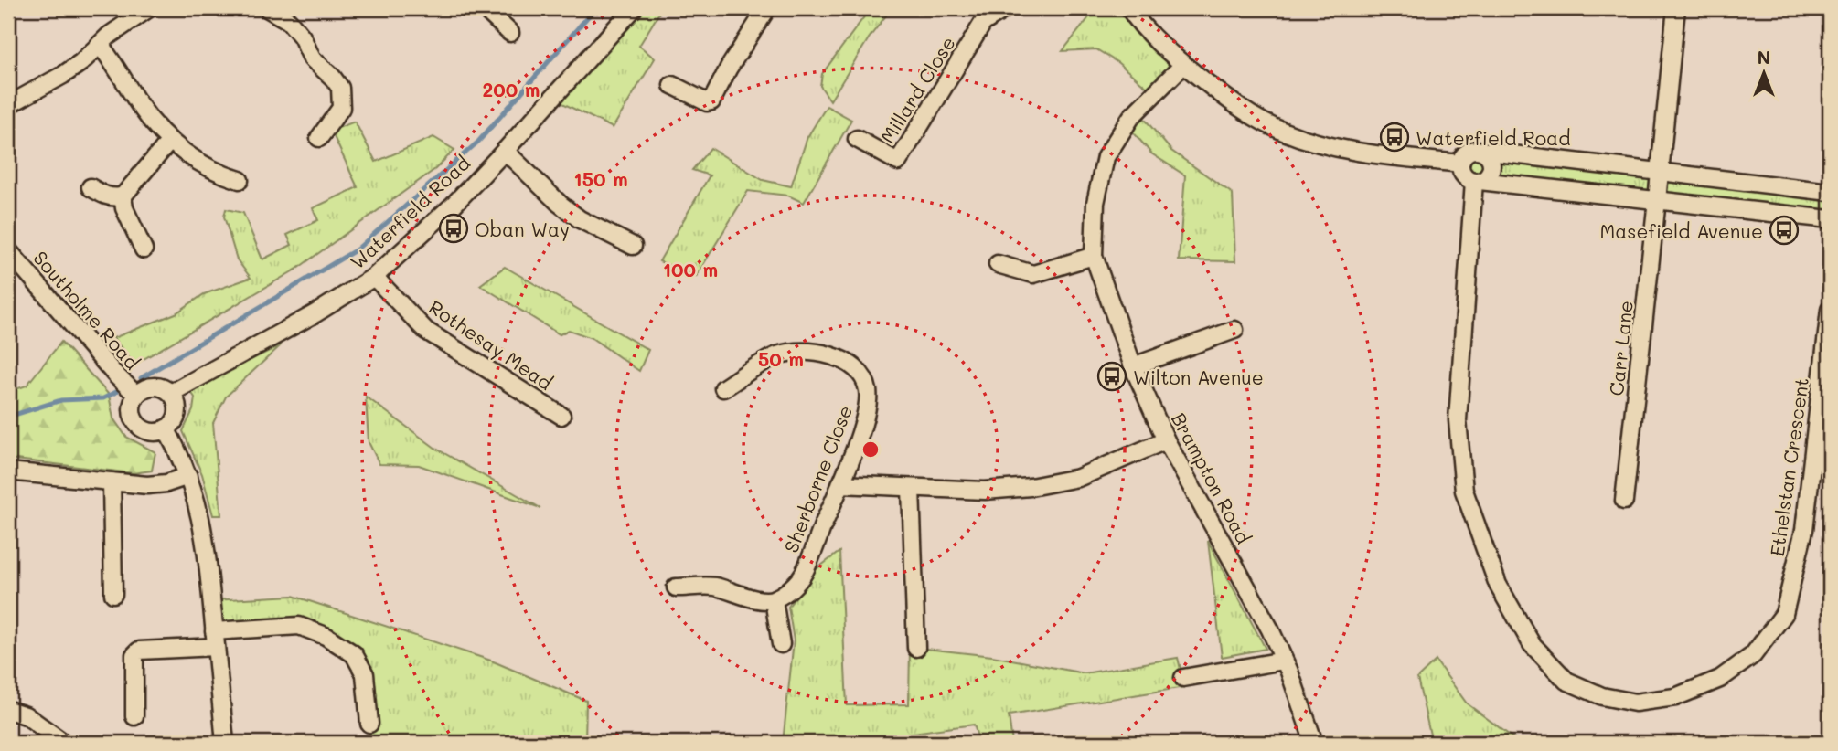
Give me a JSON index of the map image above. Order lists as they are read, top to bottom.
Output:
{
  "streets": {
    "street": [
      "Millard Close",
      "Waterfield Road",
      "Southolme Road",
      "Rothesay Mead",
      "Carr Lane",
      "Ethelstan Crescent",
      "Brampton Road",
      "Sherborne Close"
    ]
  },
  "crossings": [
    ["Waterfield Road", "Southolme Road"],
    ["Waterfield Road", "Rothesay Mead"]
  ],
  "places": {
    "bus stop": [
      "Waterfield Road",
      "Oban Way",
      "Masefield Avenue",
      "Wilton Avenue"
    ]
  },
  "north": "top",
  "rings": [
    "200 m",
    "150 m",
    "100 m",
    "50 m"
  ]
}
